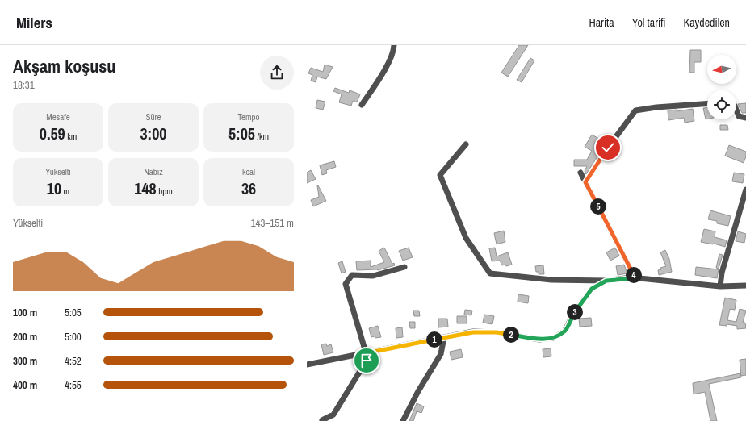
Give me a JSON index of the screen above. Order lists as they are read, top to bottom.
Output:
{
  "north": "left",
  "page": {
    "header": "Milers",
    "nav": ["Harita", "Yol tarifi", "Kaydedilen"],
    "heading": ["Akşam koşusu", "18:31"],
    "stats": [
      ["Mesafe", "0.59 km"],
      ["Süre", "3:00"],
      ["Tempo", "5:05 /km"],
      ["Yükselti", "10 m"],
      ["Nabız", "148 bpm"],
      ["kcal", "36"]
    ],
    "pins": [
      "5",
      "4",
      "3",
      "2",
      "1"
    ],
    "chart": ["Yükselti", "143–151 m"],
    "list": [
      {
        "name": "100 m",
        "note": "5:05"
      },
      {
        "name": "200 m",
        "note": "5:00"
      },
      {
        "name": "300 m",
        "note": "4:52"
      },
      {
        "name": "400 m",
        "note": "4:55"
      }
    ]
  }
}
